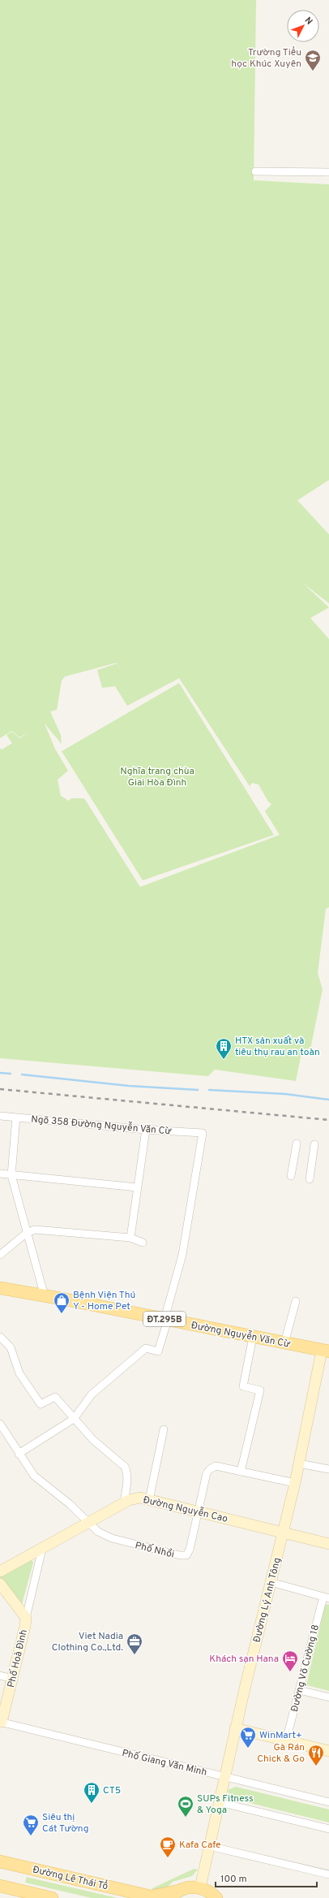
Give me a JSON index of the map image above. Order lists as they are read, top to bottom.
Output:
{
  "streets": {
    "main road": ["ĐT.295B", "Đường Nguyễn Văn Cừ", "Đường Lê Thái Tổ"],
    "street": [
      "Ngõ 358 Đường Nguyễn Văn Cừ",
      "Đường Nguyễn Cao",
      "Phố Nhồi",
      "Đường Lý Anh Tông",
      "Phố Hoà Đình",
      "Đường Võ Cường 18",
      "Phố Giang Văn Minh"
    ]
  },
  "crossings": [
    ["Ngõ 358 Đường Nguyễn Văn Cừ", "Đường Nguyễn Văn Cừ"],
    ["Đường Nguyễn Văn Cừ", "Đường Lý Anh Tông"],
    ["Đường Nguyễn Cao", "Phố Nhồi"],
    ["Đường Nguyễn Cao", "Đường Lý Anh Tông"],
    ["Phố Nhồi", "Đường Lý Anh Tông"],
    ["Đường Lý Anh Tông", "Phố Giang Văn Minh"],
    ["Đường Lý Anh Tông", "Đường Lê Thái Tổ"],
    ["Phố Hoà Đình", "Phố Giang Văn Minh"]
  ],
  "parks": ["Nghĩa trang chùa Giai Hòa Đình"],
  "places": {
    "school or university": ["Trường Tiểu học Khúc Xuyên"],
    "building": ["HTX sản xuất và tiêu thụ rau an toàn", "CT5"],
    "shop": ["Bệnh Viện Thú Y - Home Pet"],
    "office": ["Viet Nadia Clothing Co.,Ltd."],
    "hotel": ["Khách sạn Hana"],
    "supermarket": ["WinMart+", "Siêu thị Cát Tường"],
    "restaurant": ["Gà Rán Chick & Go"],
    "sports": ["SUPs Fitness & Yoga"],
    "cafe": ["Kafa Cafe"]
  },
  "scale_bar": "100 m",
  "north": "top right"
}
